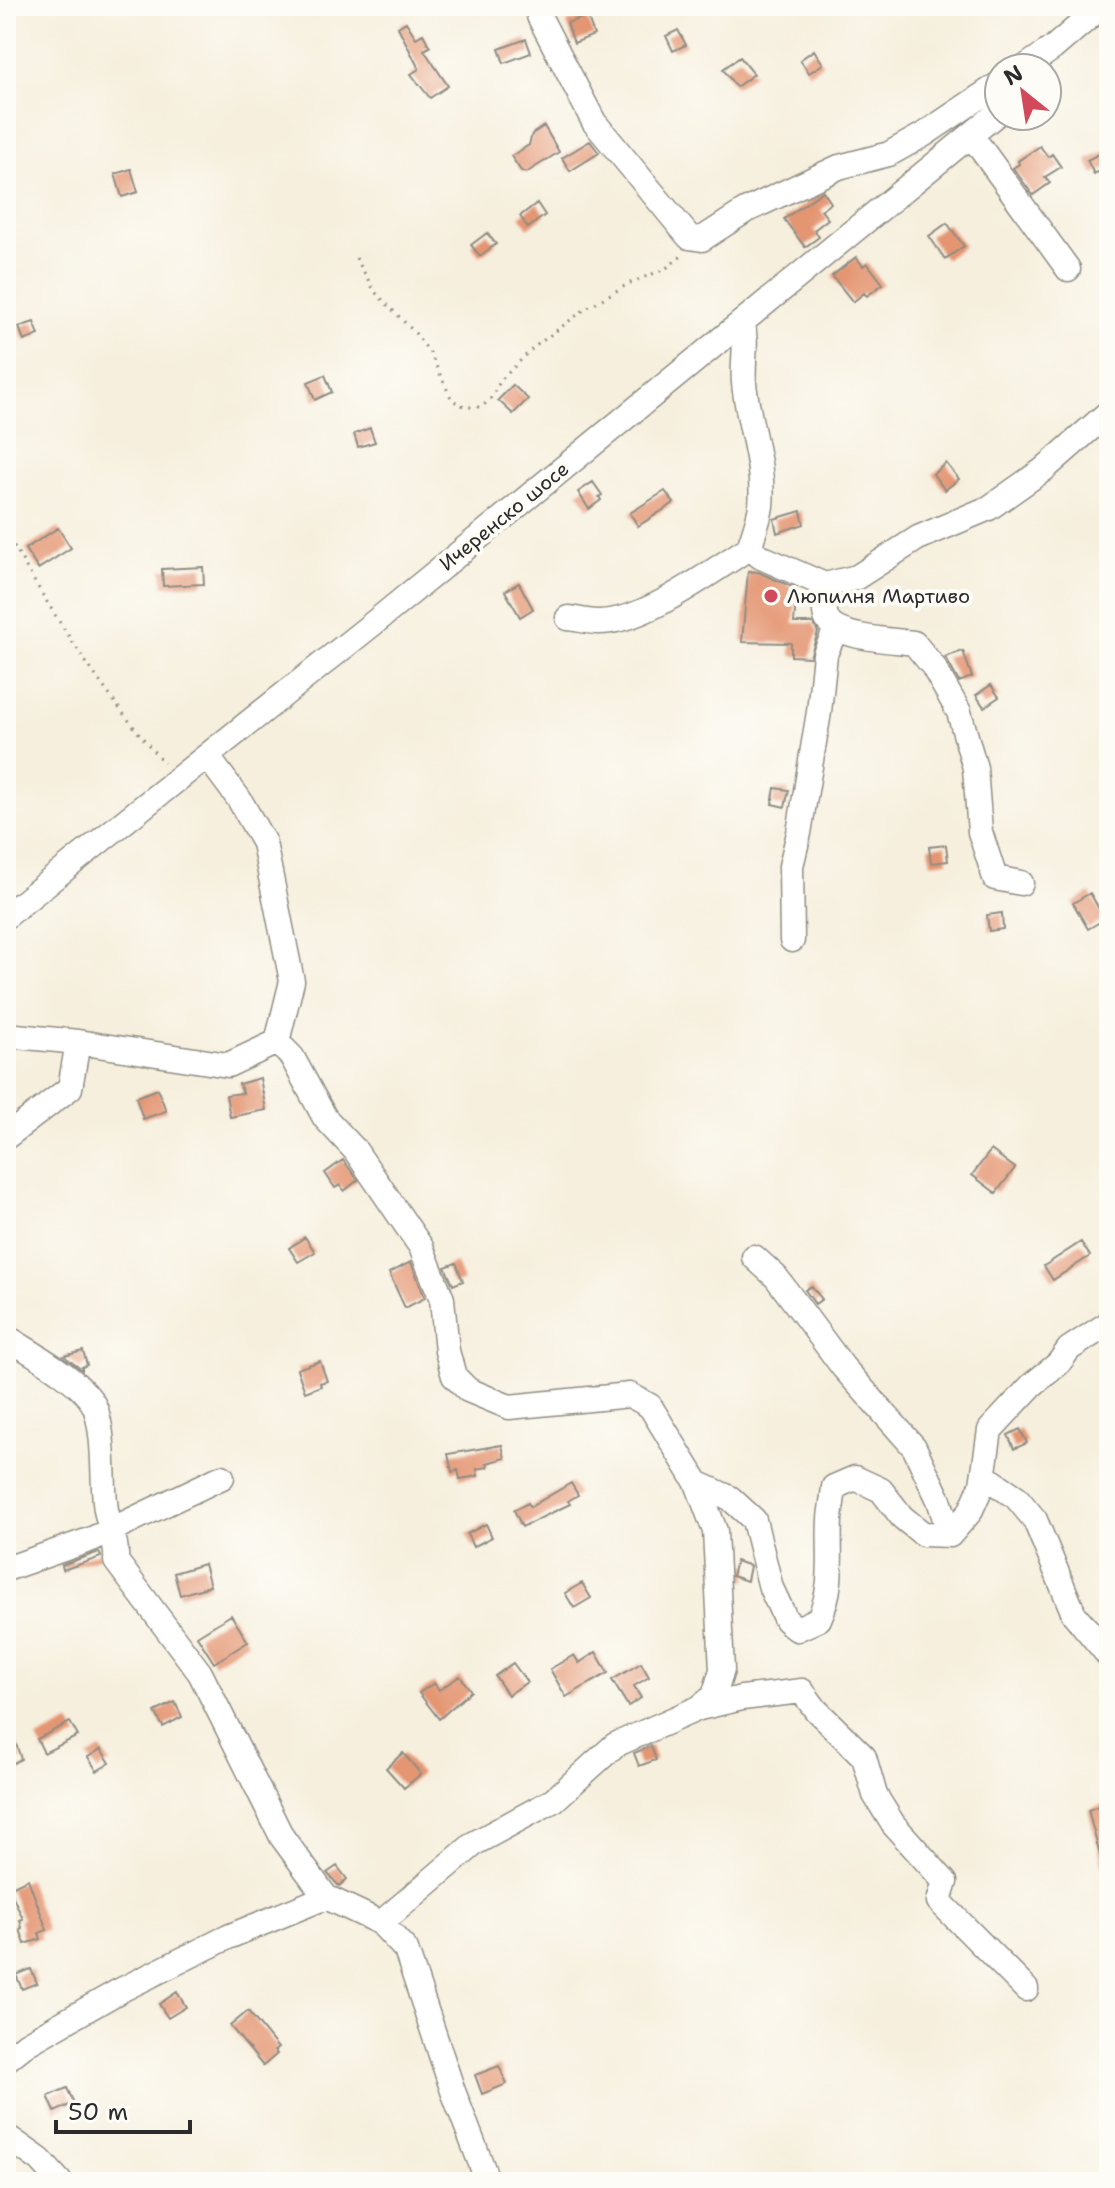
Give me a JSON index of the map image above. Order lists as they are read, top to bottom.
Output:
{
  "streets": {
    "street": ["Ичеренско шосе"]
  },
  "places": ["Люпилня Мартиво"],
  "scale_bar": "50 m",
  "north": "top left"
}
